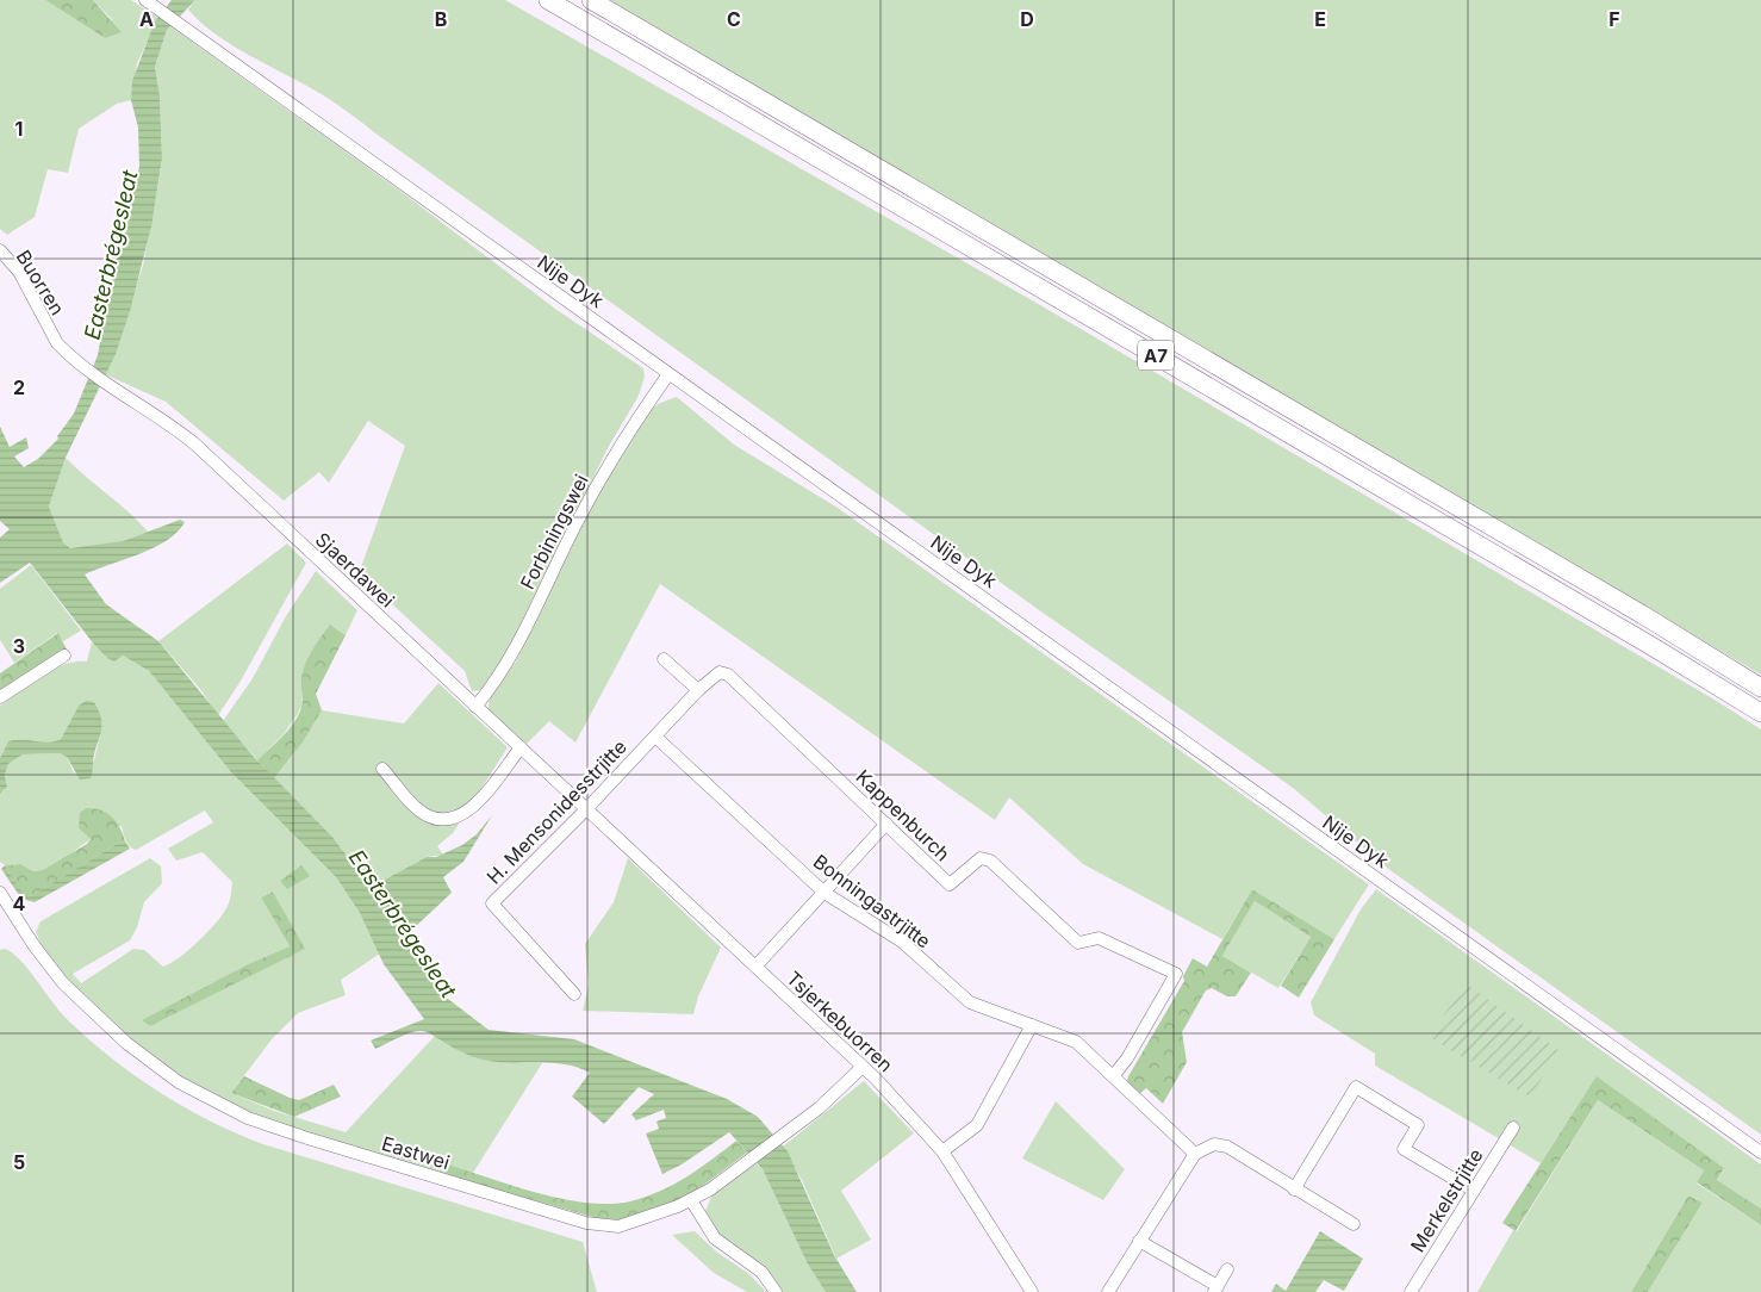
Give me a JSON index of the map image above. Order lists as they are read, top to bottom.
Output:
{
  "streets": {
    "highway": ["A7"],
    "street": [
      "Nije Dyk",
      "Buorren",
      "Forbiningswei",
      "Sjaerdawei",
      "H. Mensonidesstrjitte",
      "Kappenburch",
      "Bonningastrjitte",
      "Tsjerkebuorren",
      "Eastwei",
      "Merkelstrjitte"
    ]
  },
  "crossings": [
    ["Nije Dyk", "Forbiningswei"],
    ["Buorren", "Sjaerdawei"],
    ["Forbiningswei", "Sjaerdawei"],
    ["Sjaerdawei", "H. Mensonidesstrjitte"],
    ["Sjaerdawei", "Tsjerkebuorren"],
    ["H. Mensonidesstrjitte", "Kappenburch"],
    ["H. Mensonidesstrjitte", "Bonningastrjitte"],
    ["H. Mensonidesstrjitte", "Tsjerkebuorren"],
    ["Kappenburch", "Bonningastrjitte"],
    ["Tsjerkebuorren", "Eastwei"]
  ],
  "water": ["Easterbrégesleat"],
  "grid": {
    "columns": [
      "A",
      "B",
      "C",
      "D",
      "E",
      "F"
    ],
    "rows": [
      "1",
      "2",
      "3",
      "4",
      "5"
    ]
  }
}
